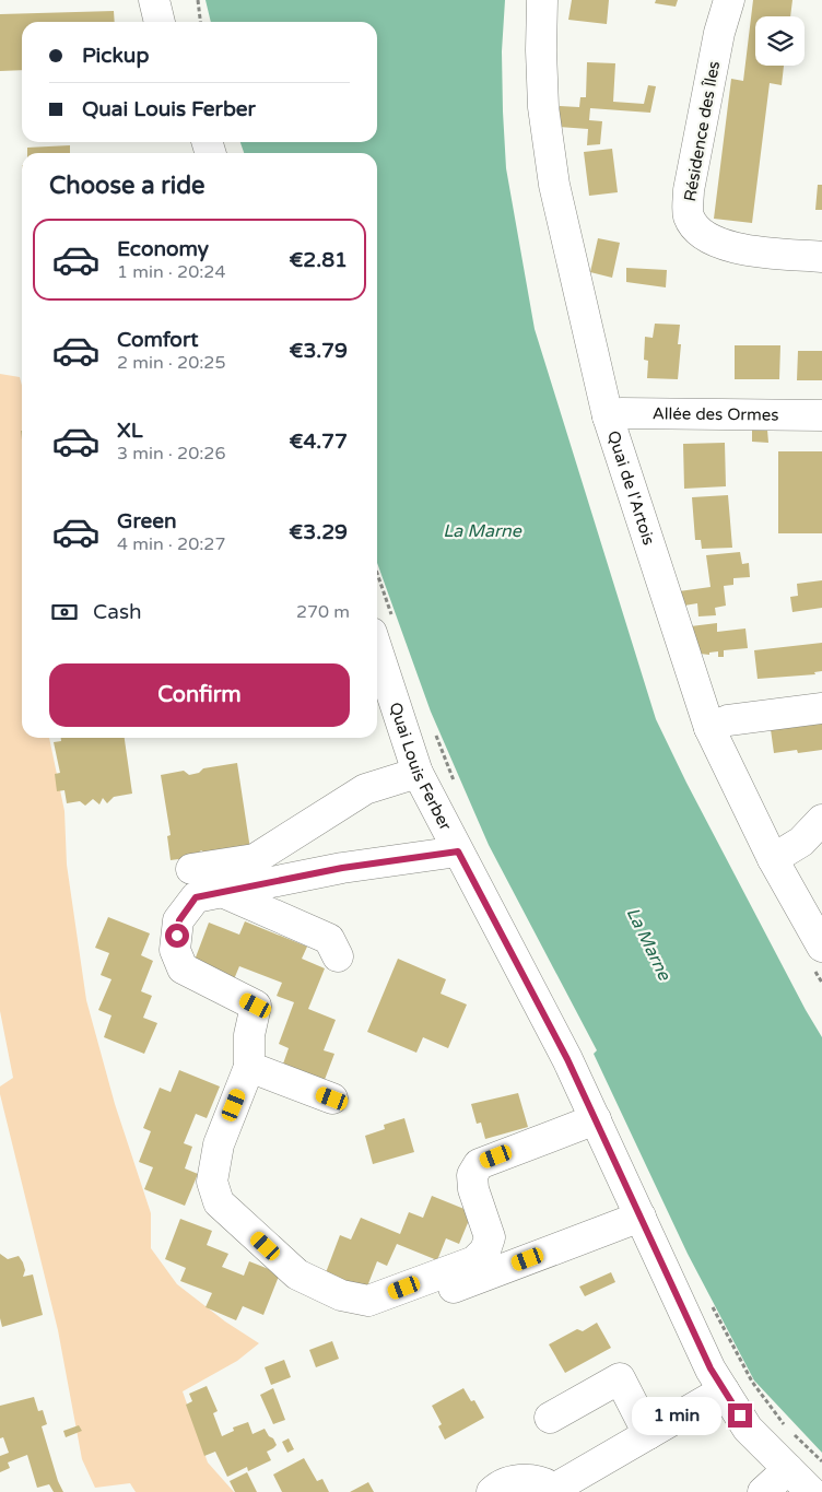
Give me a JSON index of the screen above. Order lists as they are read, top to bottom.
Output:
{
  "streets": {
    "street": [
      "Résidence des Îles",
      "Allée des Ormes",
      "Quai de l'Artois",
      "Quai Louis Ferber"
    ]
  },
  "crossings": [
    ["Allée des Ormes", "Quai de l'Artois"]
  ],
  "water": ["La Marne"],
  "page": {
    "banner": ["Pickup", "Quai Louis Ferber"],
    "heading": "Choose a ride",
    "list": [
      {
        "name": "Economy",
        "note": "1 min · 20:24",
        "value": "€2.81"
      },
      {
        "name": "Comfort",
        "note": "2 min · 20:25",
        "value": "€3.79"
      },
      {
        "name": "XL",
        "note": "3 min · 20:26",
        "value": "€4.77"
      },
      {
        "name": "Green",
        "note": "4 min · 20:27",
        "value": "€3.29"
      }
    ],
    "pay": ["Cash", "270 m"],
    "buttons": "Confirm",
    "bubble": "1 min"
  }
}
